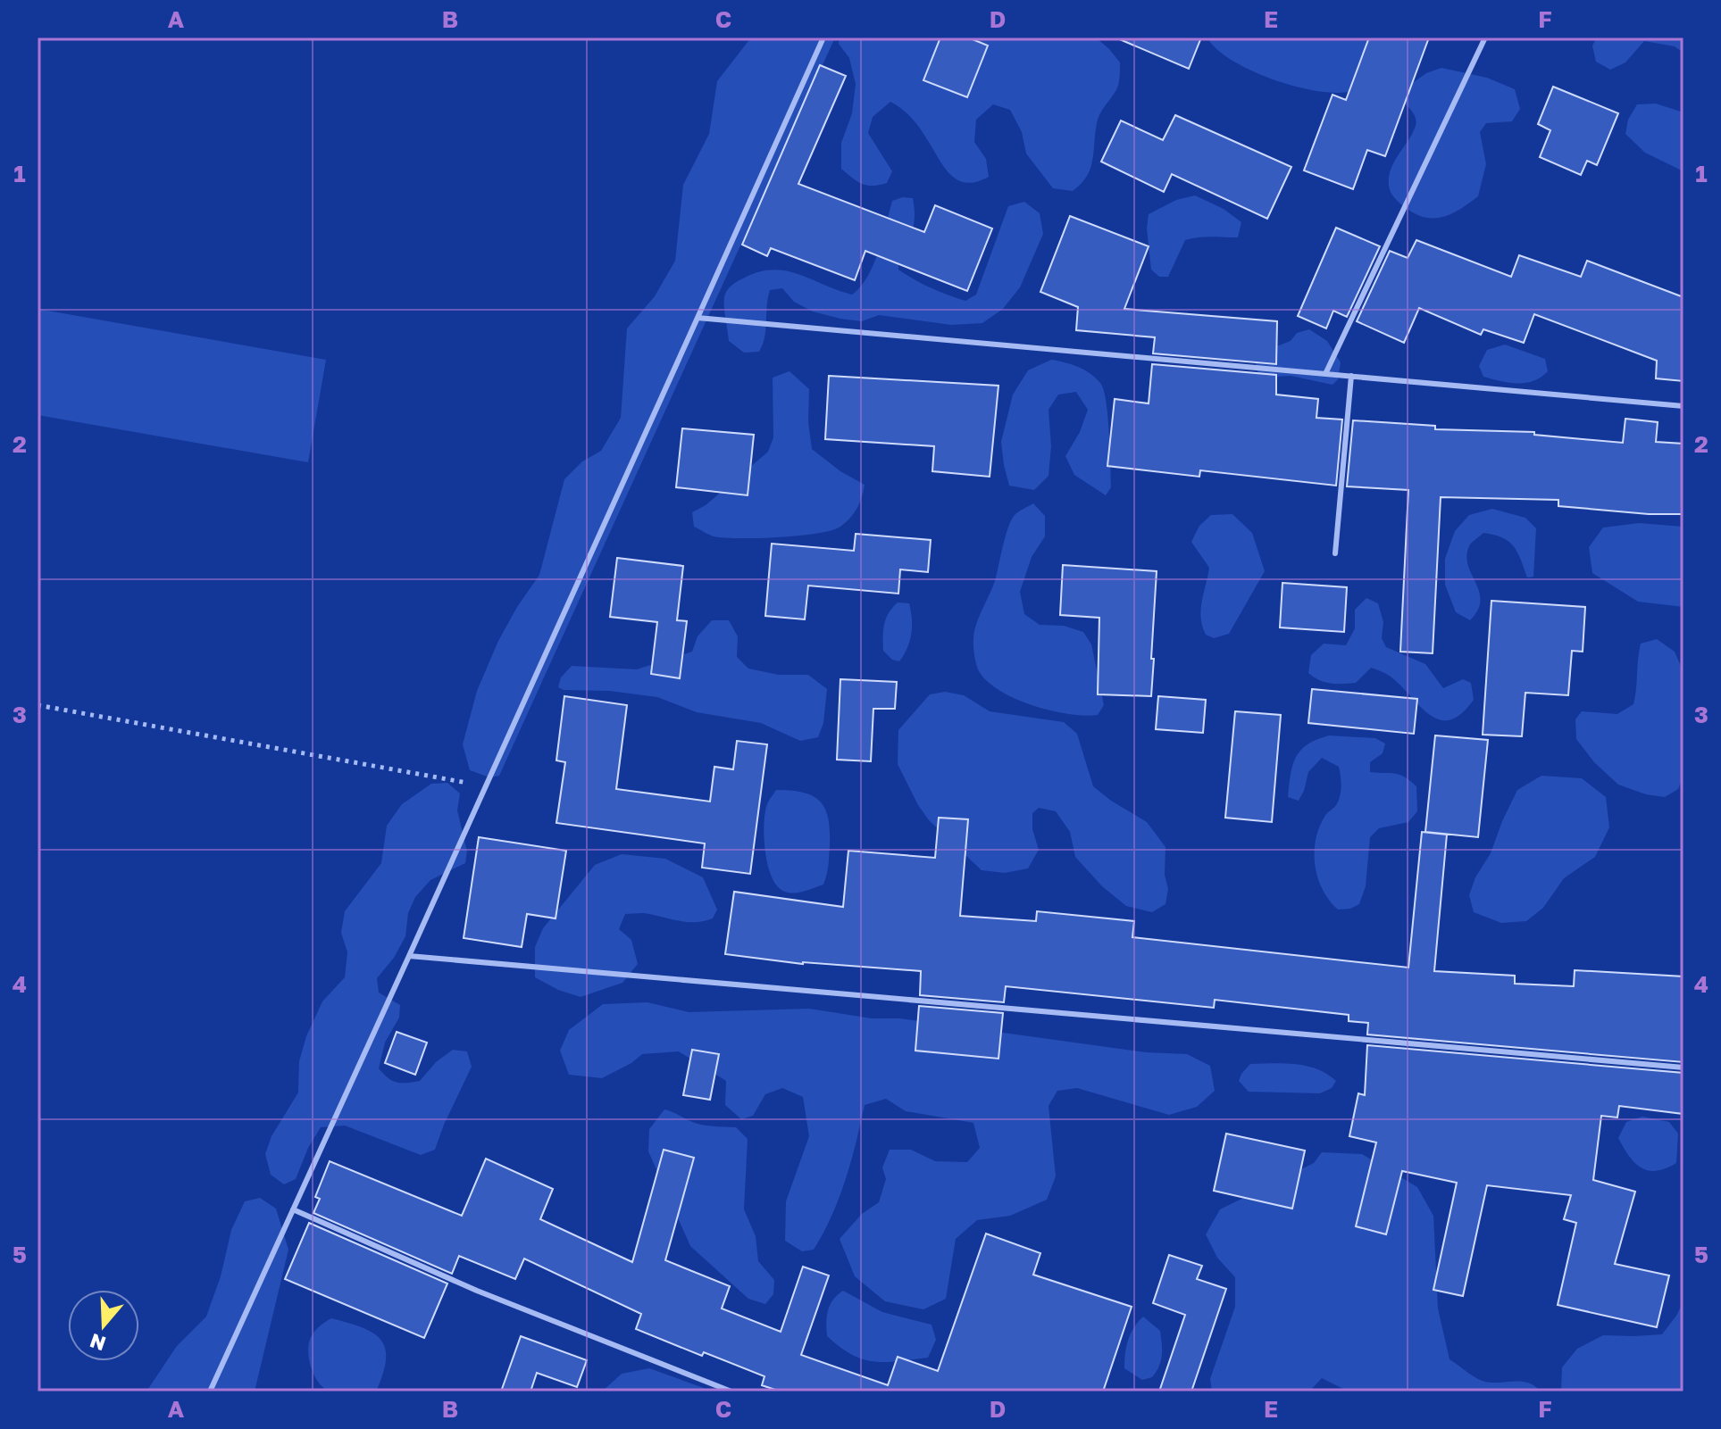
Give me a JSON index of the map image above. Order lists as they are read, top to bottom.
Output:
{
  "north": "bottom",
  "grid": {
    "columns": [
      "A",
      "B",
      "C",
      "D",
      "E",
      "F"
    ],
    "rows": [
      "1",
      "2",
      "3",
      "4",
      "5"
    ]
  }
}
